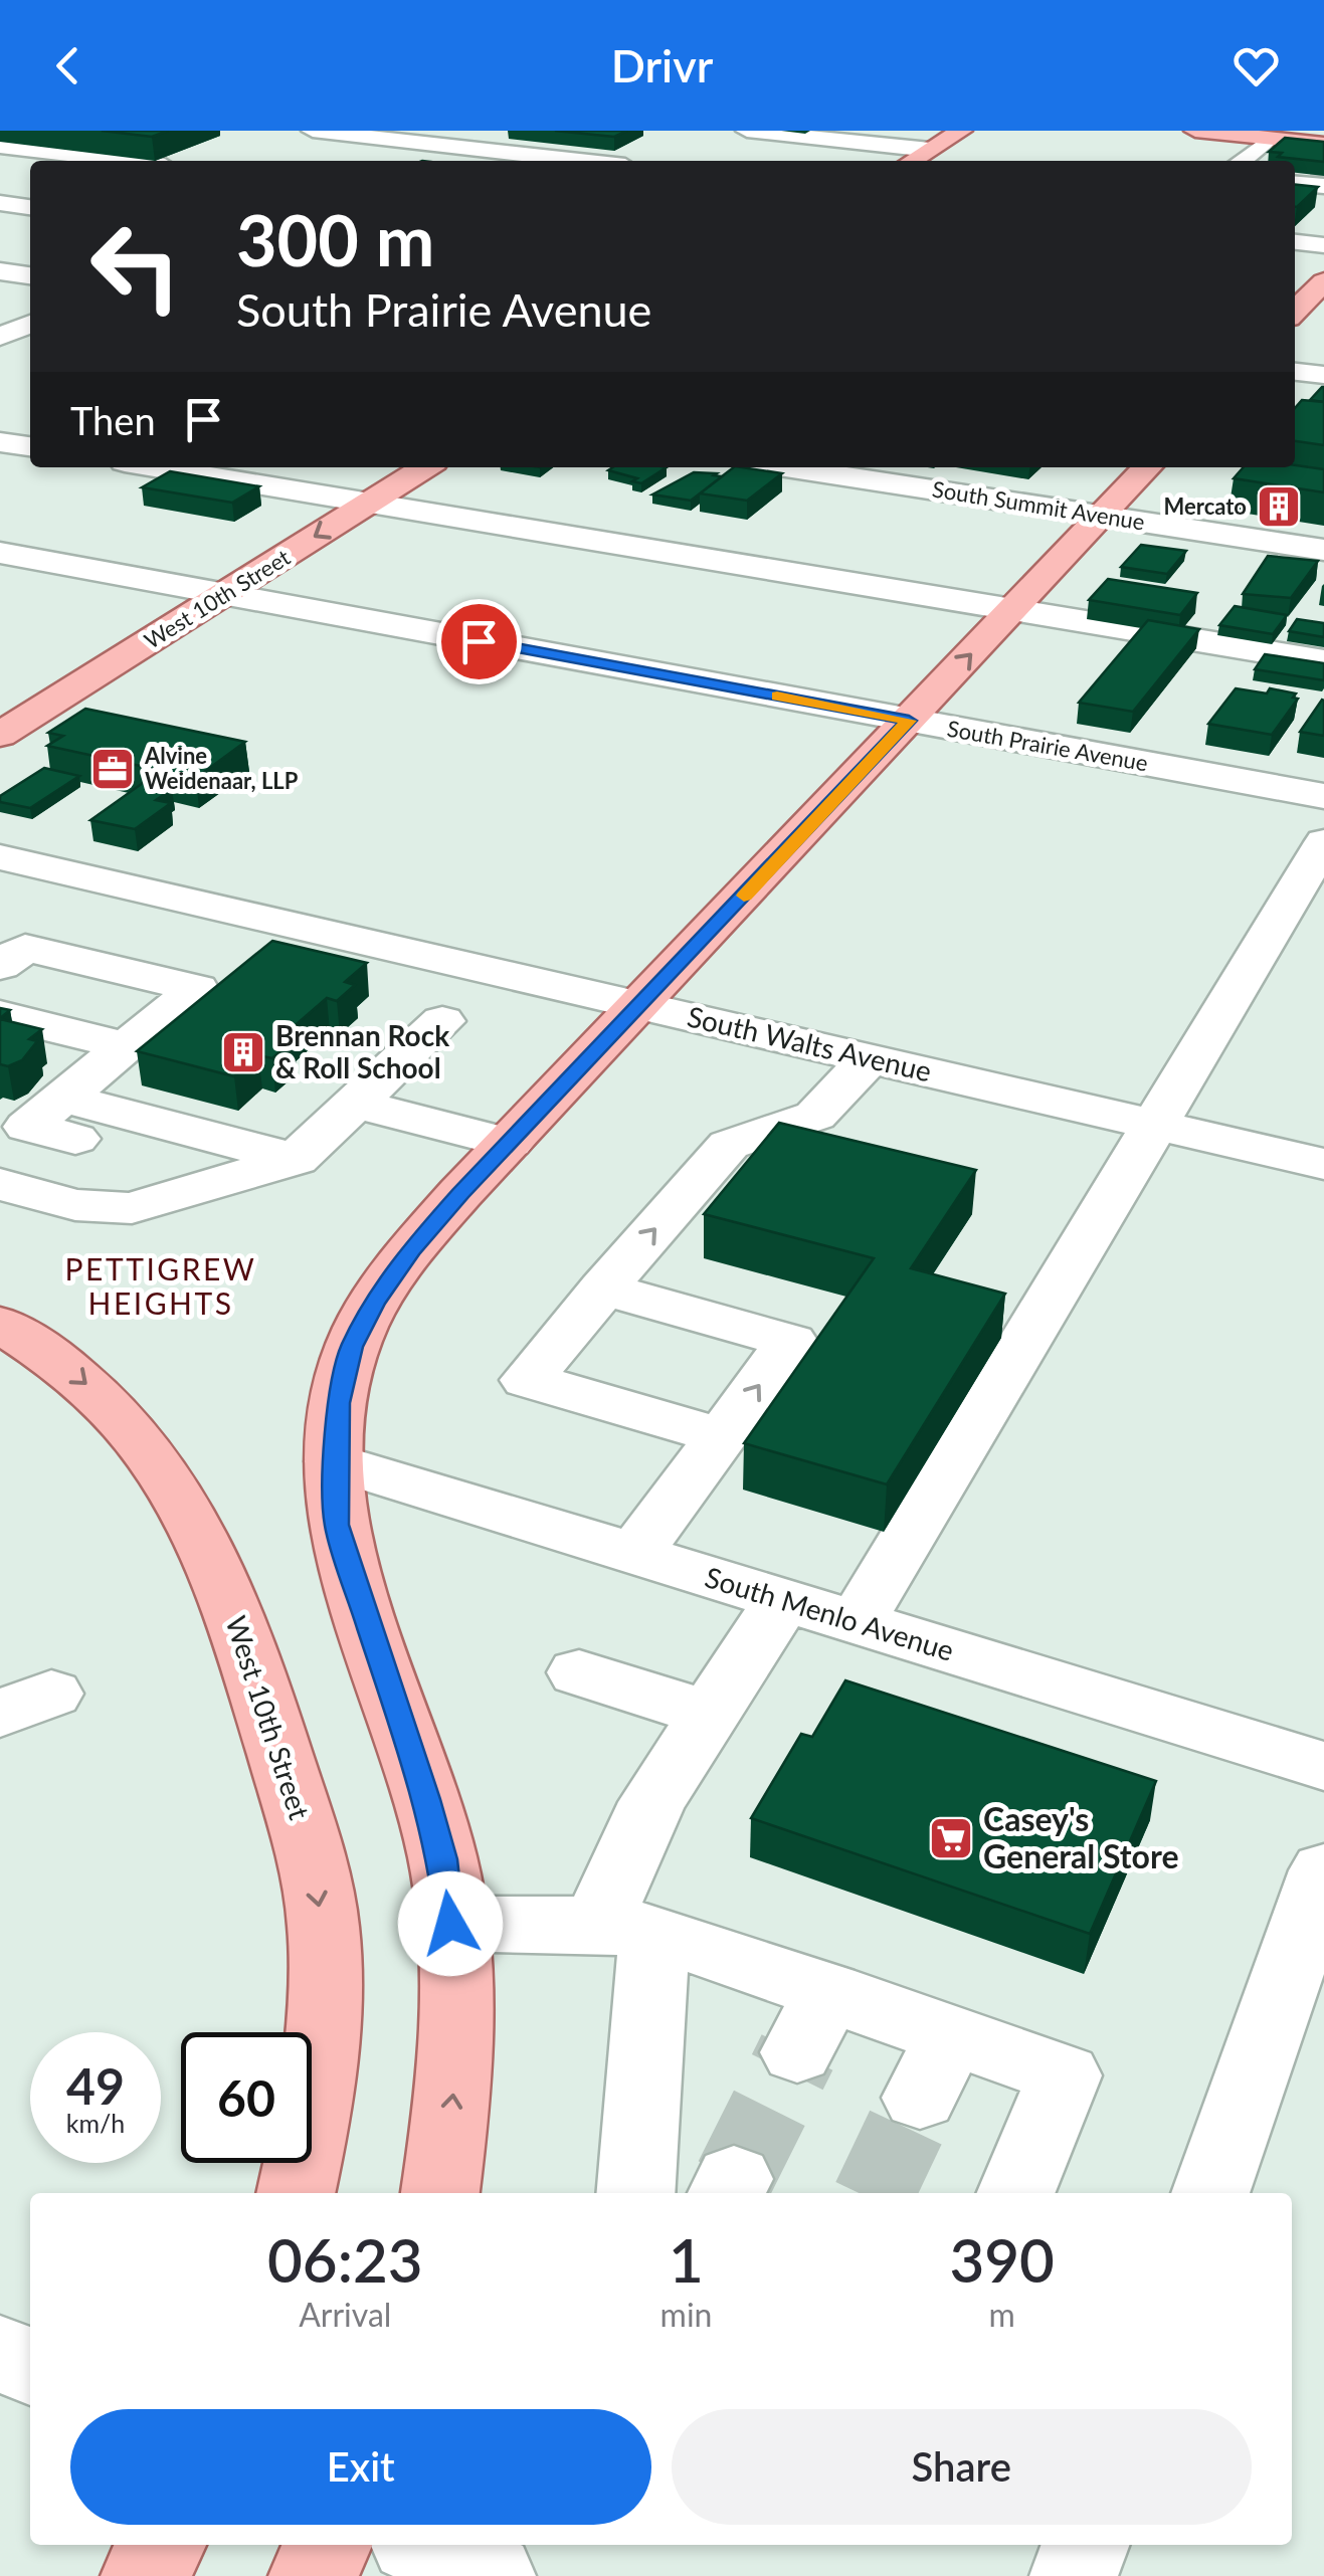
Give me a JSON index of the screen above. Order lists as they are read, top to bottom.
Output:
{
  "streets": {
    "main road": ["West 10th Street"],
    "street": [
      "South Summit Avenue",
      "South Prairie Avenue",
      "South Walts Avenue",
      "South Menlo Avenue"
    ]
  },
  "crossings": [
    ["West 10th Street", "South Prairie Avenue"]
  ],
  "districts": ["PETTIGREW HEIGHTS"],
  "places": {
    "building": ["Mercato", "Brennan Rock & Roll School"],
    "office": ["Alvine Weidenaar, LLP"],
    "supermarket": ["Casey's General Store"]
  },
  "page": {
    "header": "Drivr",
    "turn": ["300 m", "South Prairie Avenue"],
    "then": "Then",
    "speed": "49 km/h",
    "limit": "60",
    "eta": [
      "06:23",
      "Arrival",
      "1",
      "min",
      "390",
      "m"
    ],
    "buttons": ["Exit", "Share"]
  }
}
